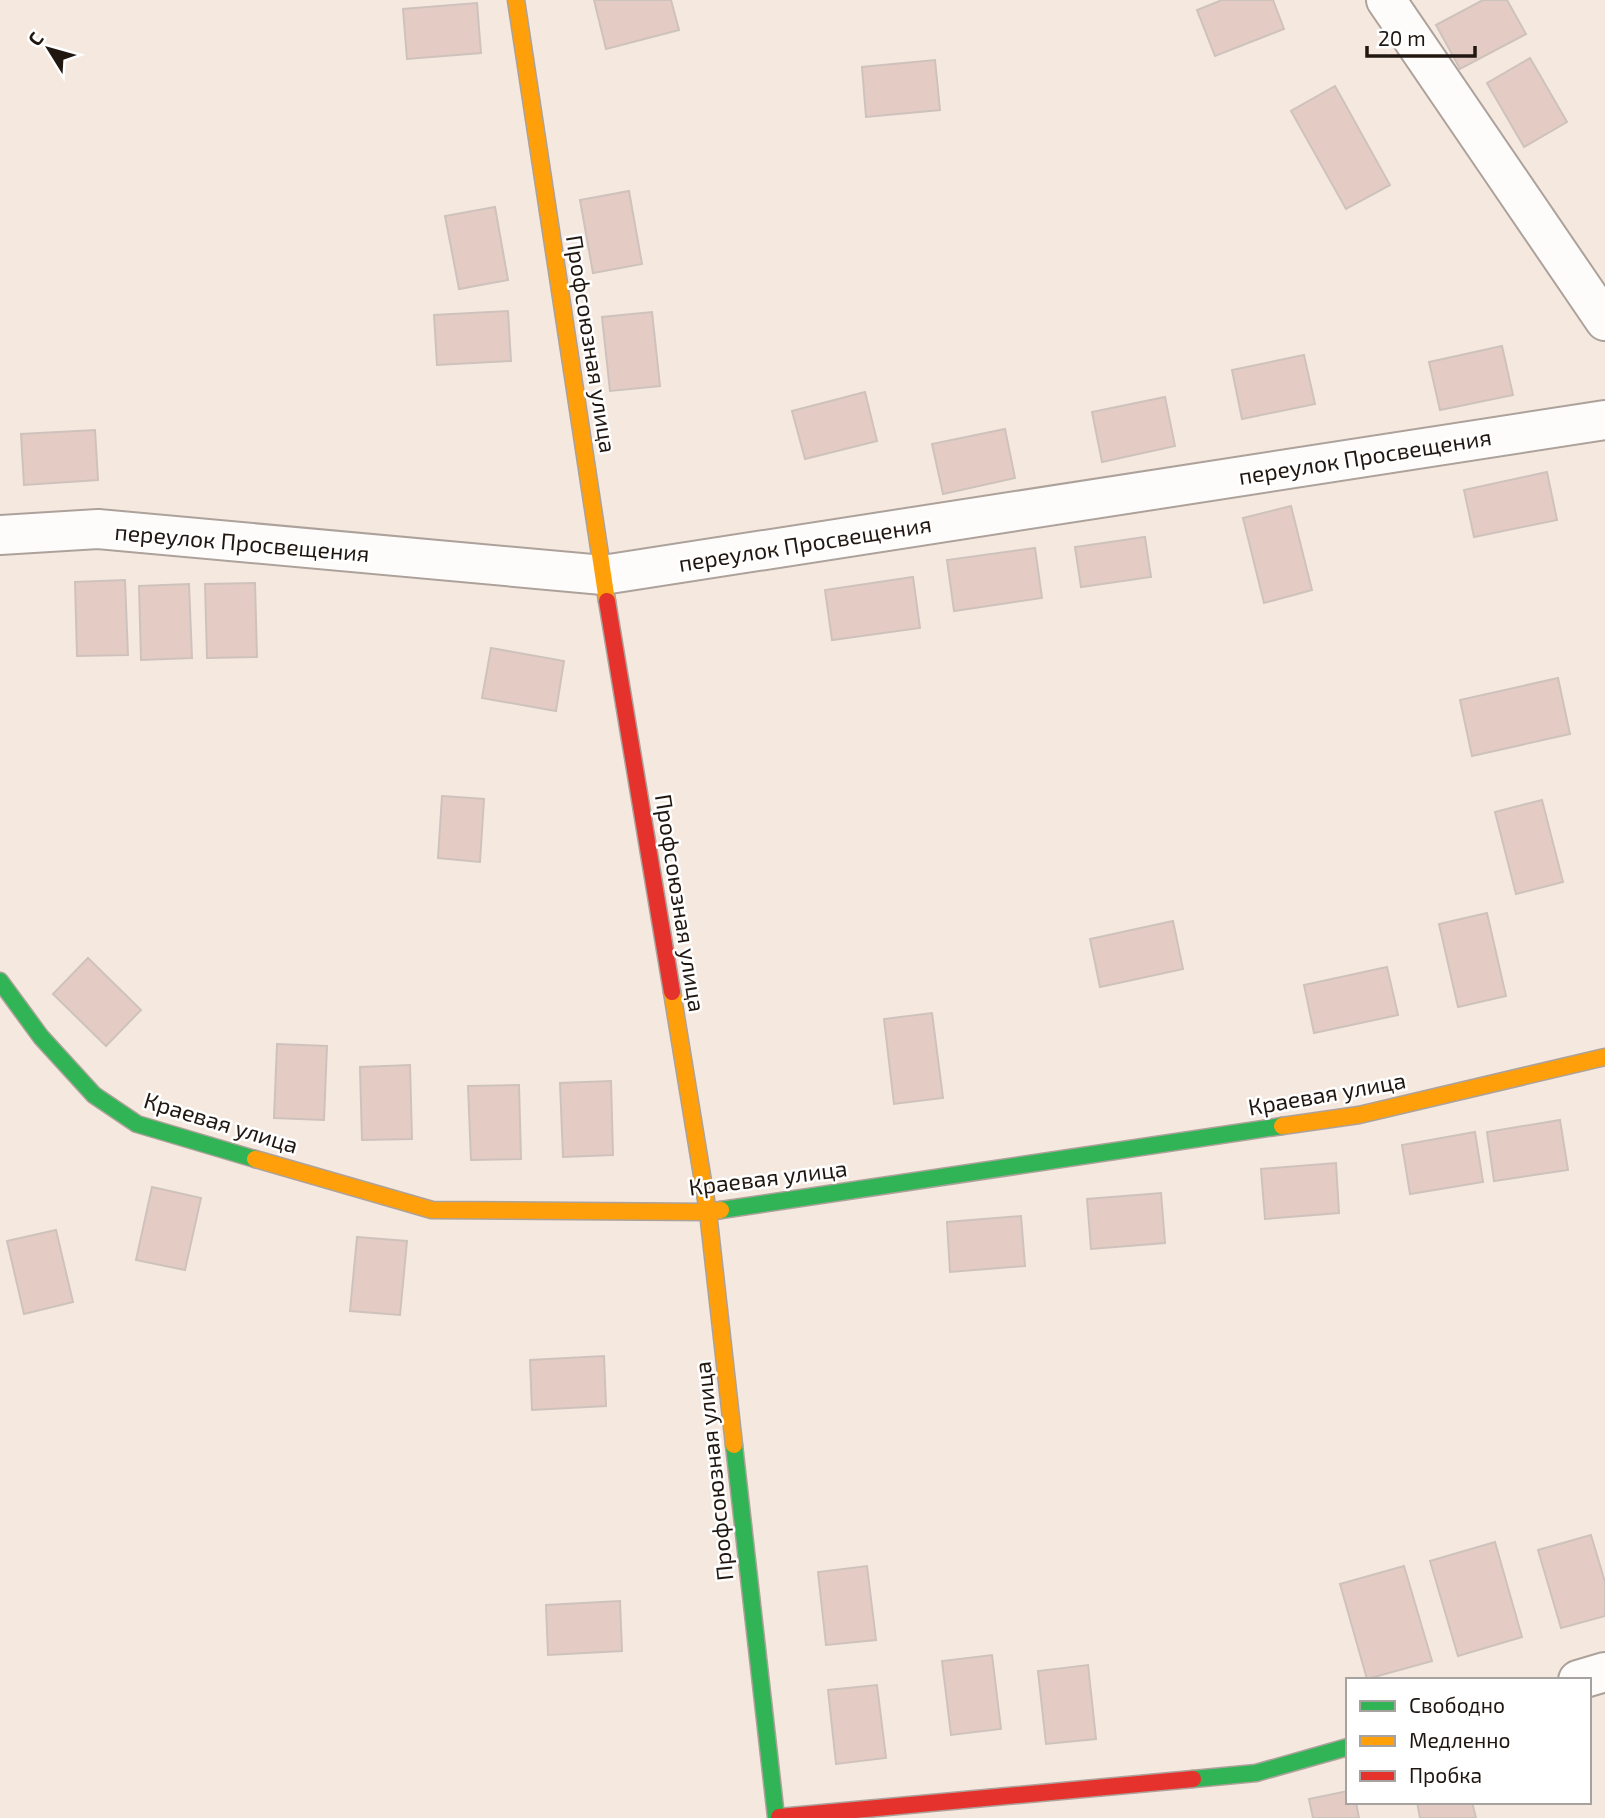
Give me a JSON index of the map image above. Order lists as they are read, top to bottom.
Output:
{
  "streets": {
    "street": ["Профсоюзная улица", "переулок Просвещения", "Краевая улица"]
  },
  "crossings": [
    ["Профсоюзная улица", "переулок Просвещения"],
    ["Профсоюзная улица", "Краевая улица"]
  ],
  "legend": ["Свободно", "Медленно", "Пробка"],
  "scale_bar": "20 m",
  "north": "top left"
}
